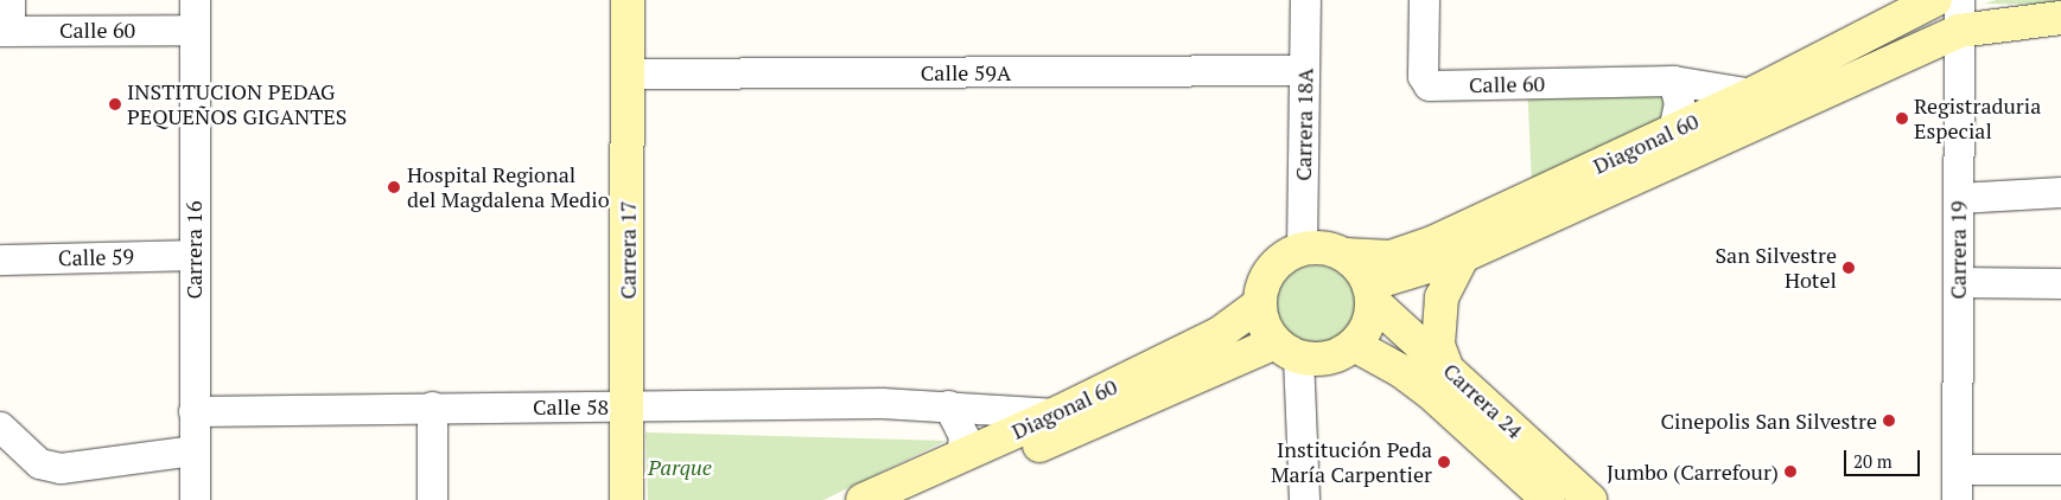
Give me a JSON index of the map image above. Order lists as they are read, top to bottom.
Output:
{
  "streets": {
    "street": [
      "Calle 60",
      "Calle 59A",
      "Carrera 18A",
      "Diagonal 60",
      "Carrera 16",
      "Carrera 17",
      "Carrera 19",
      "Calle 59",
      "Carrera 24",
      "Calle 58"
    ]
  },
  "crossings": [
    ["Calle 60", "Diagonal 60"],
    ["Calle 60", "Carrera 16"],
    ["Calle 59A", "Carrera 18A"],
    ["Calle 59A", "Carrera 17"],
    ["Carrera 18A", "Diagonal 60"],
    ["Carrera 18A", "Carrera 24"],
    ["Diagonal 60", "Carrera 19"],
    ["Diagonal 60", "Carrera 24"],
    ["Diagonal 60", "Calle 58"],
    ["Carrera 16", "Calle 59"],
    ["Carrera 16", "Calle 58"],
    ["Carrera 17", "Calle 58"]
  ],
  "parks": ["Parque"],
  "places": [
    "INSTITUCION PEDAG PEQUEÑOS GIGANTES",
    "Registraduria Especial",
    "Hospital Regional del Magdalena Medio",
    "San Silvestre Hotel",
    "Cinepolis San Silvestre",
    "Institución Peda María Carpentier",
    "Jumbo (Carrefour)"
  ],
  "scale_bar": "20 m"
}
